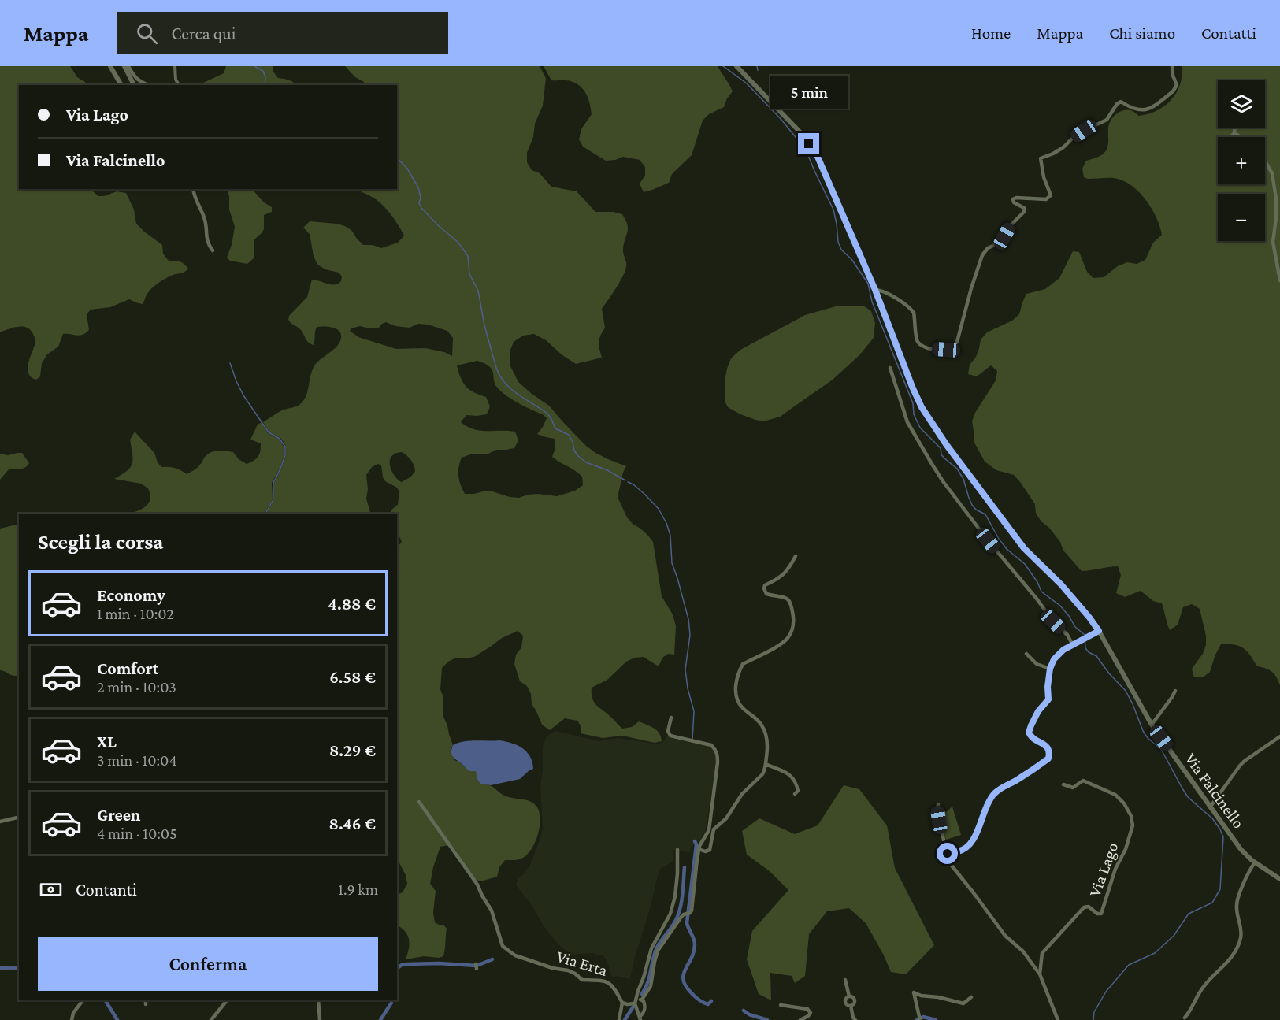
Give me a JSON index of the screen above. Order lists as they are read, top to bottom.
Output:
{
  "streets": {
    "street": ["Via Falcinello", "Via Lago", "Via Erta"]
  },
  "page": {
    "header": "Mappa",
    "search": "Cerca qui",
    "nav": [
      "Home",
      "Mappa",
      "Chi siamo",
      "Contatti"
    ],
    "bubble": "5 min",
    "map_buttons": ["+", "−"],
    "banner": ["Via Lago", "Via Falcinello"],
    "heading": "Scegli la corsa",
    "list": [
      {
        "name": "Economy",
        "note": "1 min · 10:02",
        "value": "4.88 €"
      },
      {
        "name": "Comfort",
        "note": "2 min · 10:03",
        "value": "6.58 €"
      },
      {
        "name": "XL",
        "note": "3 min · 10:04",
        "value": "8.29 €"
      },
      {
        "name": "Green",
        "note": "4 min · 10:05",
        "value": "8.46 €"
      }
    ],
    "pay": ["Contanti", "1.9 km"],
    "buttons": "Conferma"
  }
}
